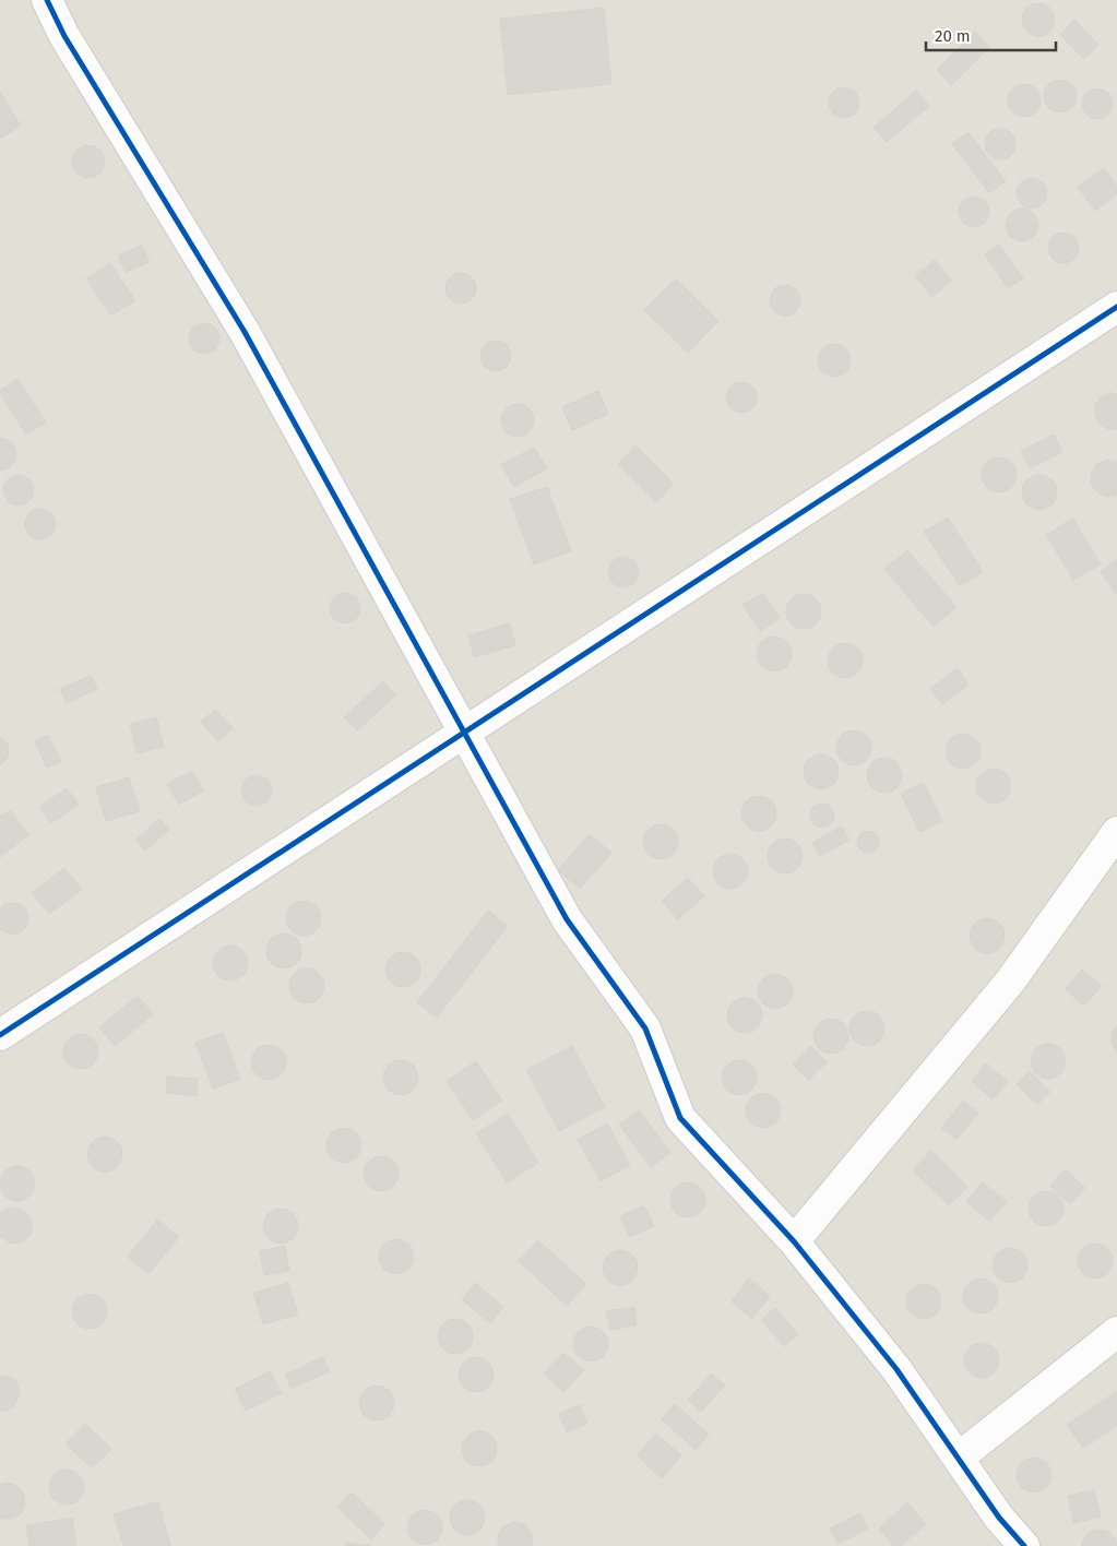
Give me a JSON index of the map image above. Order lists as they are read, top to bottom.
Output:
{
  "scale_bar": "20 m"
}
